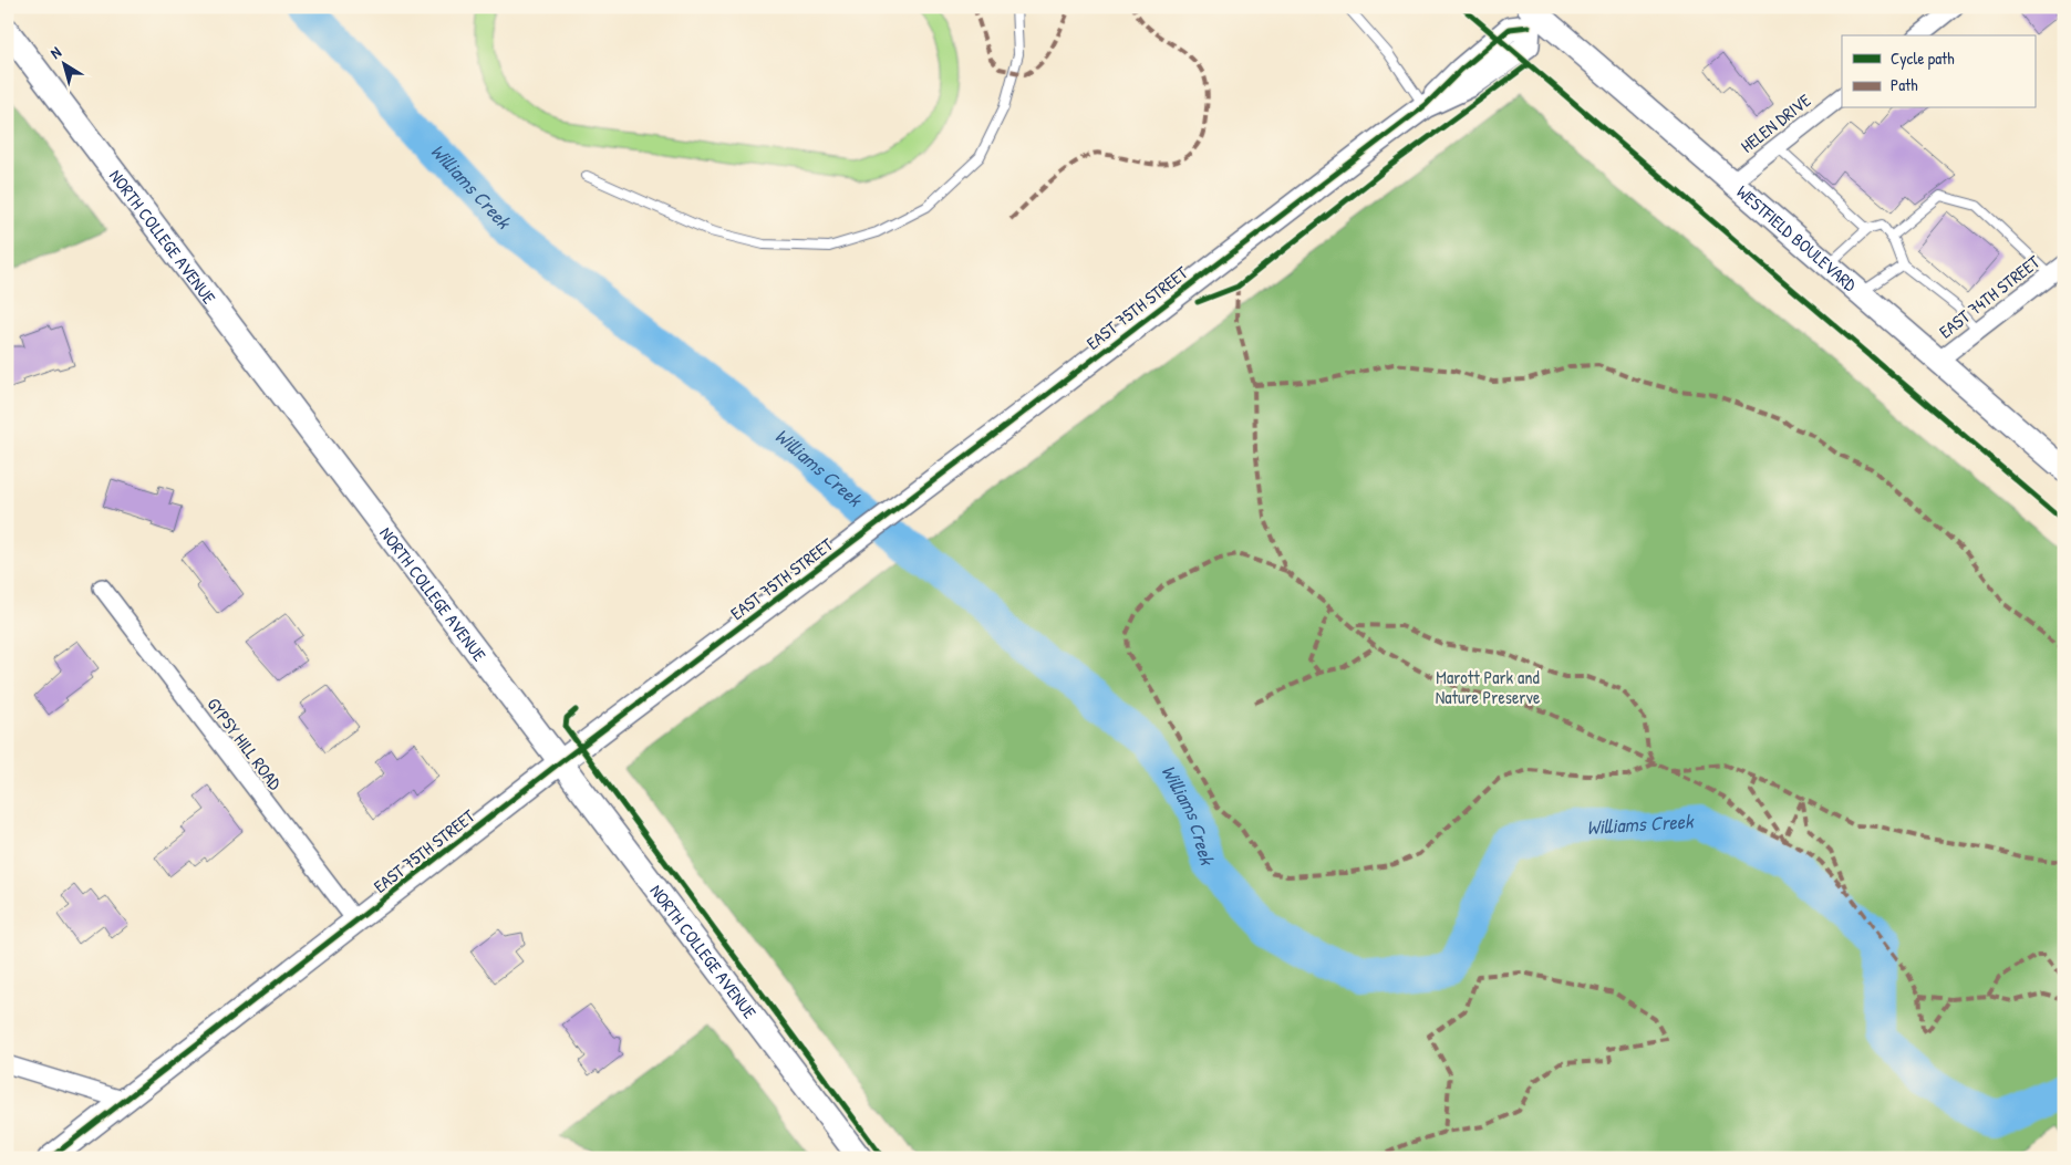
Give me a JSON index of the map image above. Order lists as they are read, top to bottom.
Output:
{
  "streets": {
    "street": [
      "HELEN DRIVE",
      "NORTH COLLEGE AVENUE",
      "WESTFIELD BOULEVARD",
      "EAST 74TH STREET",
      "EAST 75TH STREET",
      "GYPSY HILL ROAD"
    ]
  },
  "crossings": [
    ["HELEN DRIVE", "WESTFIELD BOULEVARD"],
    ["NORTH COLLEGE AVENUE", "EAST 75TH STREET"],
    ["WESTFIELD BOULEVARD", "EAST 74TH STREET"],
    ["WESTFIELD BOULEVARD", "EAST 75TH STREET"],
    ["EAST 75TH STREET", "GYPSY HILL ROAD"]
  ],
  "water": ["Williams Creek"],
  "parks": ["Marott Park and Nature Preserve"],
  "legend": ["Cycle path", "Path"],
  "north": "top left"
}
